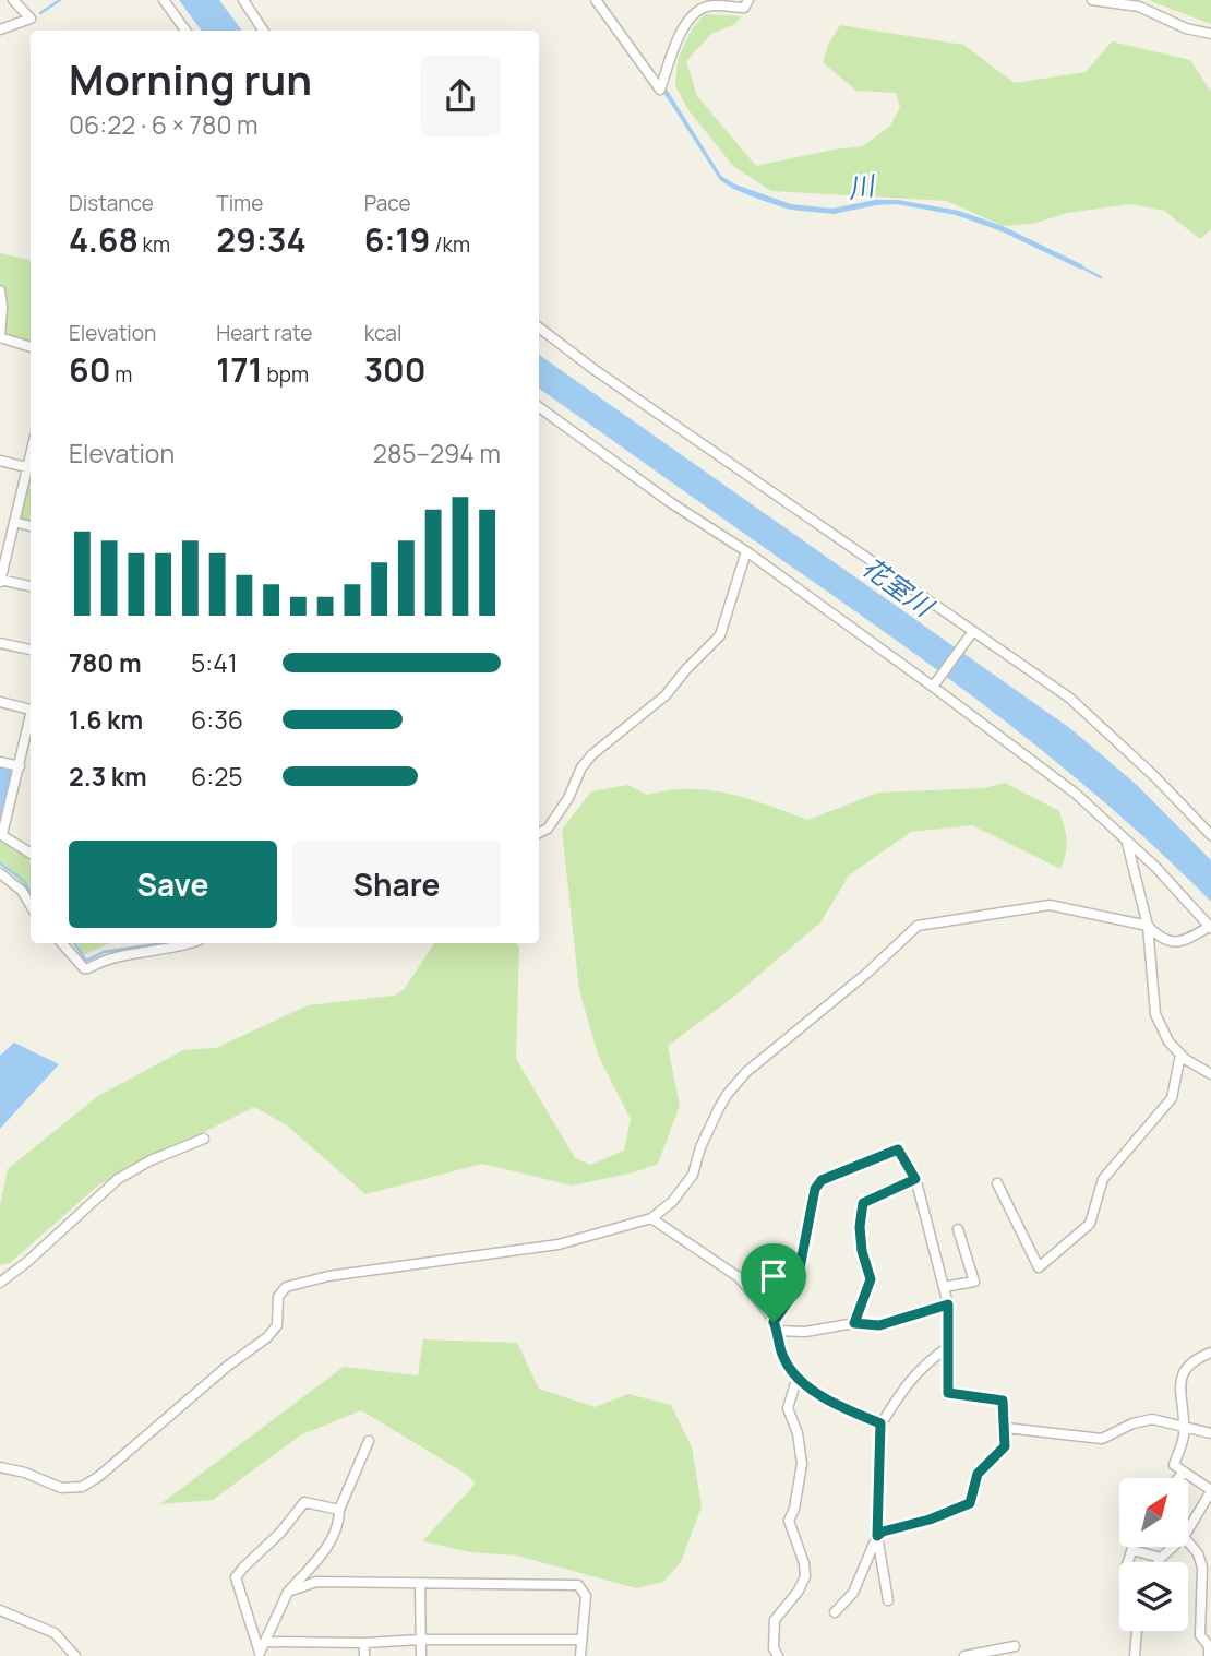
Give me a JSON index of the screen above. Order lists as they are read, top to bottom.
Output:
{
  "water": ["川", "花室川"],
  "north": "top right",
  "page": {
    "heading": ["Morning run", "06:22 · 6 × 780 m"],
    "stats": [
      ["Distance", "4.68 km"],
      ["Time", "29:34"],
      ["Pace", "6:19 /km"],
      ["Elevation", "60 m"],
      ["Heart rate", "171 bpm"],
      ["kcal", "300"]
    ],
    "chart": ["Elevation", "285–294 m"],
    "list": [
      {
        "name": "780 m",
        "note": "5:41"
      },
      {
        "name": "1.6 km",
        "note": "6:36"
      },
      {
        "name": "2.3 km",
        "note": "6:25"
      }
    ],
    "buttons": ["Save", "Share"]
  }
}
